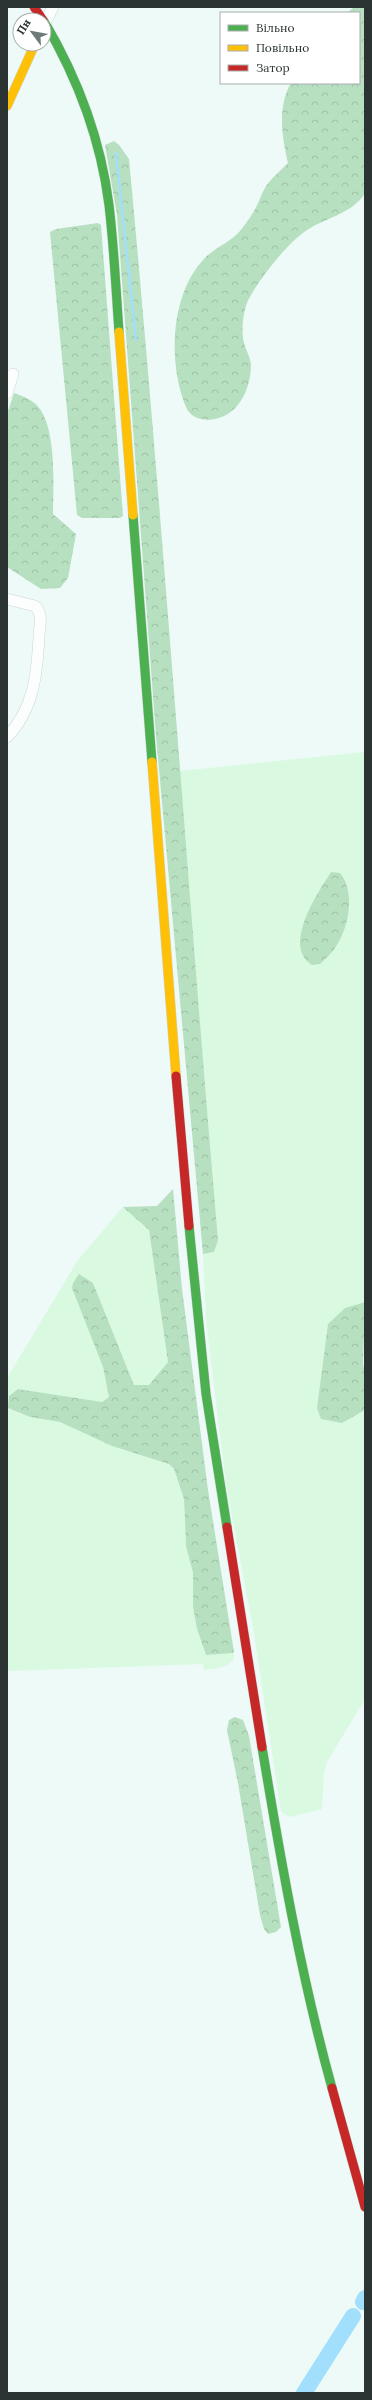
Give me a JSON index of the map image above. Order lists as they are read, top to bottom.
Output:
{
  "legend": ["Вільно", "Повільно", "Затор"],
  "north": "top left"
}
